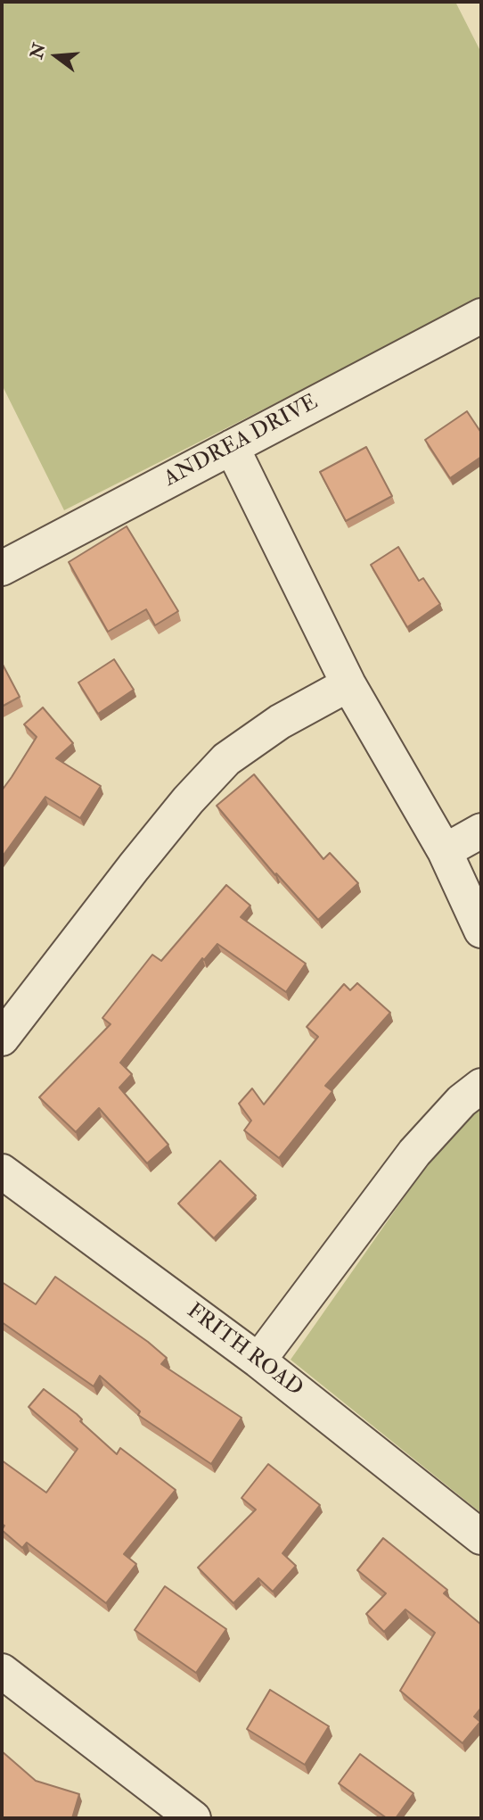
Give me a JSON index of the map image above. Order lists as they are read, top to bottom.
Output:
{
  "streets": {
    "street": ["ANDREA DRIVE", "FRITH ROAD"]
  },
  "north": "left"
}
